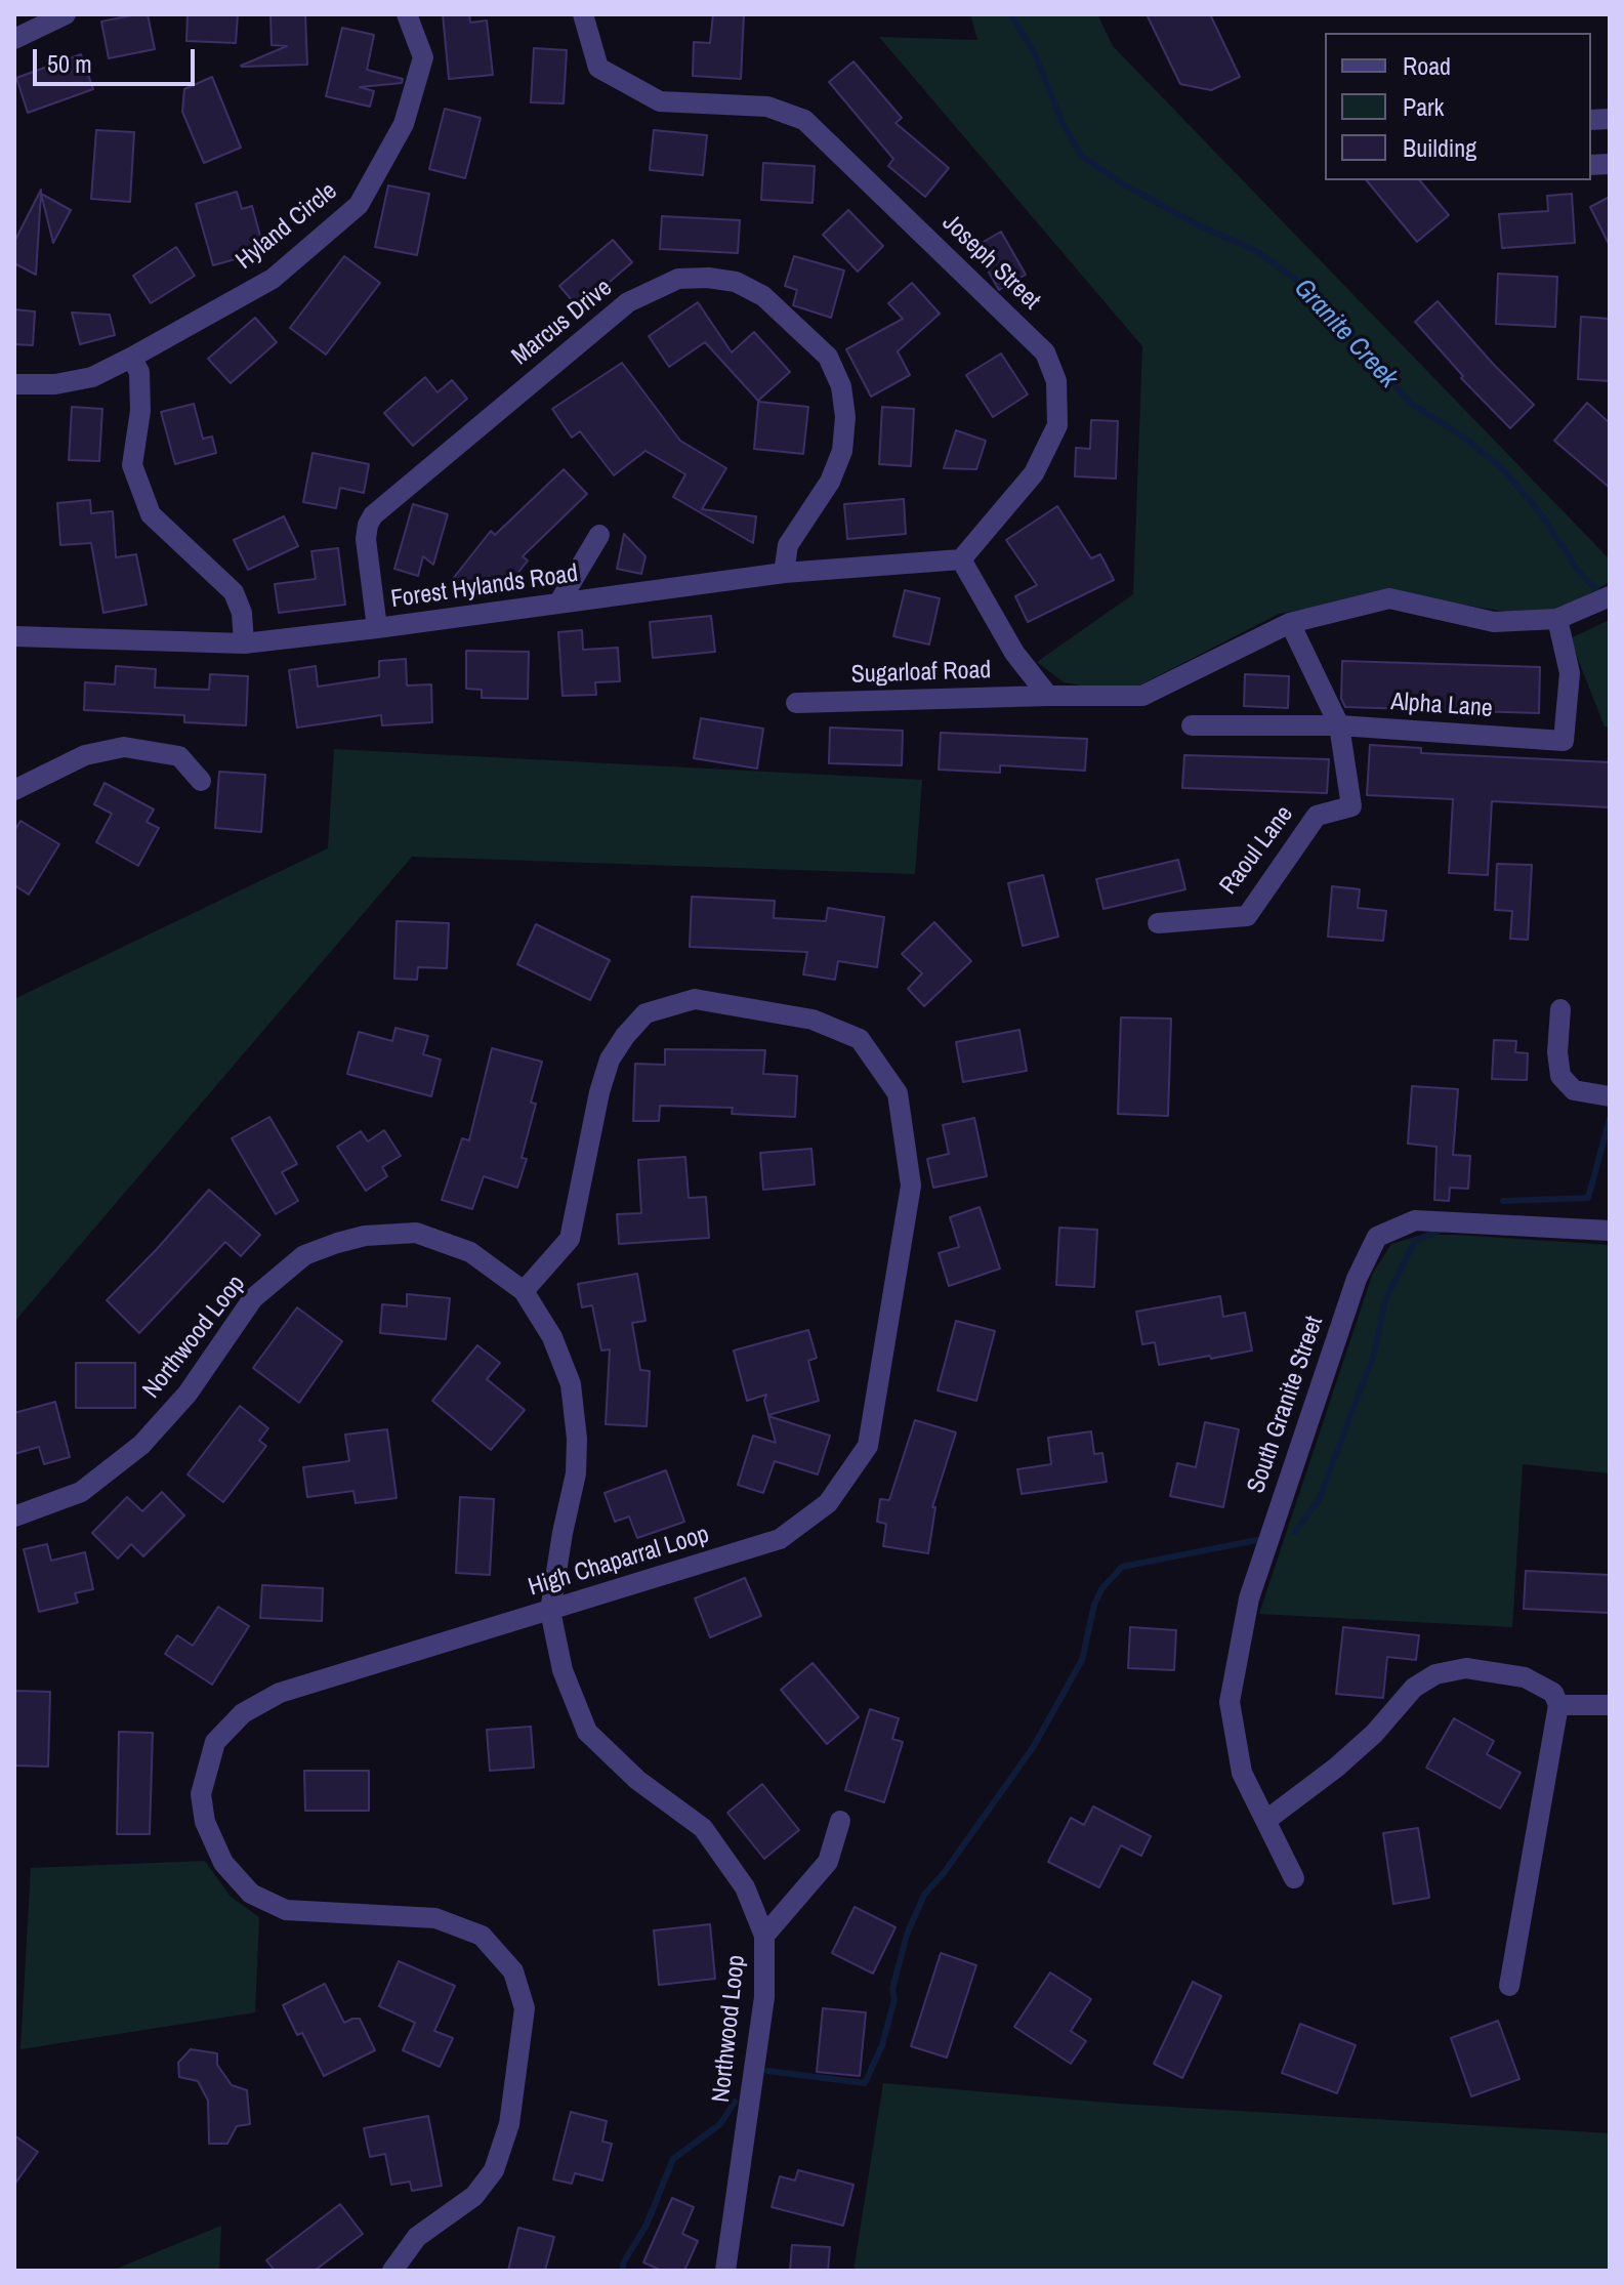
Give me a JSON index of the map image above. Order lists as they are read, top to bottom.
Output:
{
  "streets": {
    "street": [
      "Hyland Circle",
      "Joseph Street",
      "Marcus Drive",
      "Forest Hylands Road",
      "Sugarloaf Road",
      "Alpha Lane",
      "Raoul Lane",
      "Northwood Loop",
      "South Granite Street",
      "High Chaparral Loop"
    ]
  },
  "crossings": [
    ["Joseph Street", "Forest Hylands Road"],
    ["Marcus Drive", "Forest Hylands Road"],
    ["Alpha Lane", "Raoul Lane"],
    ["Northwood Loop", "High Chaparral Loop"]
  ],
  "water": ["Granite Creek"],
  "legend": ["Road", "Park", "Building"],
  "scale_bar": "50 m"
}
